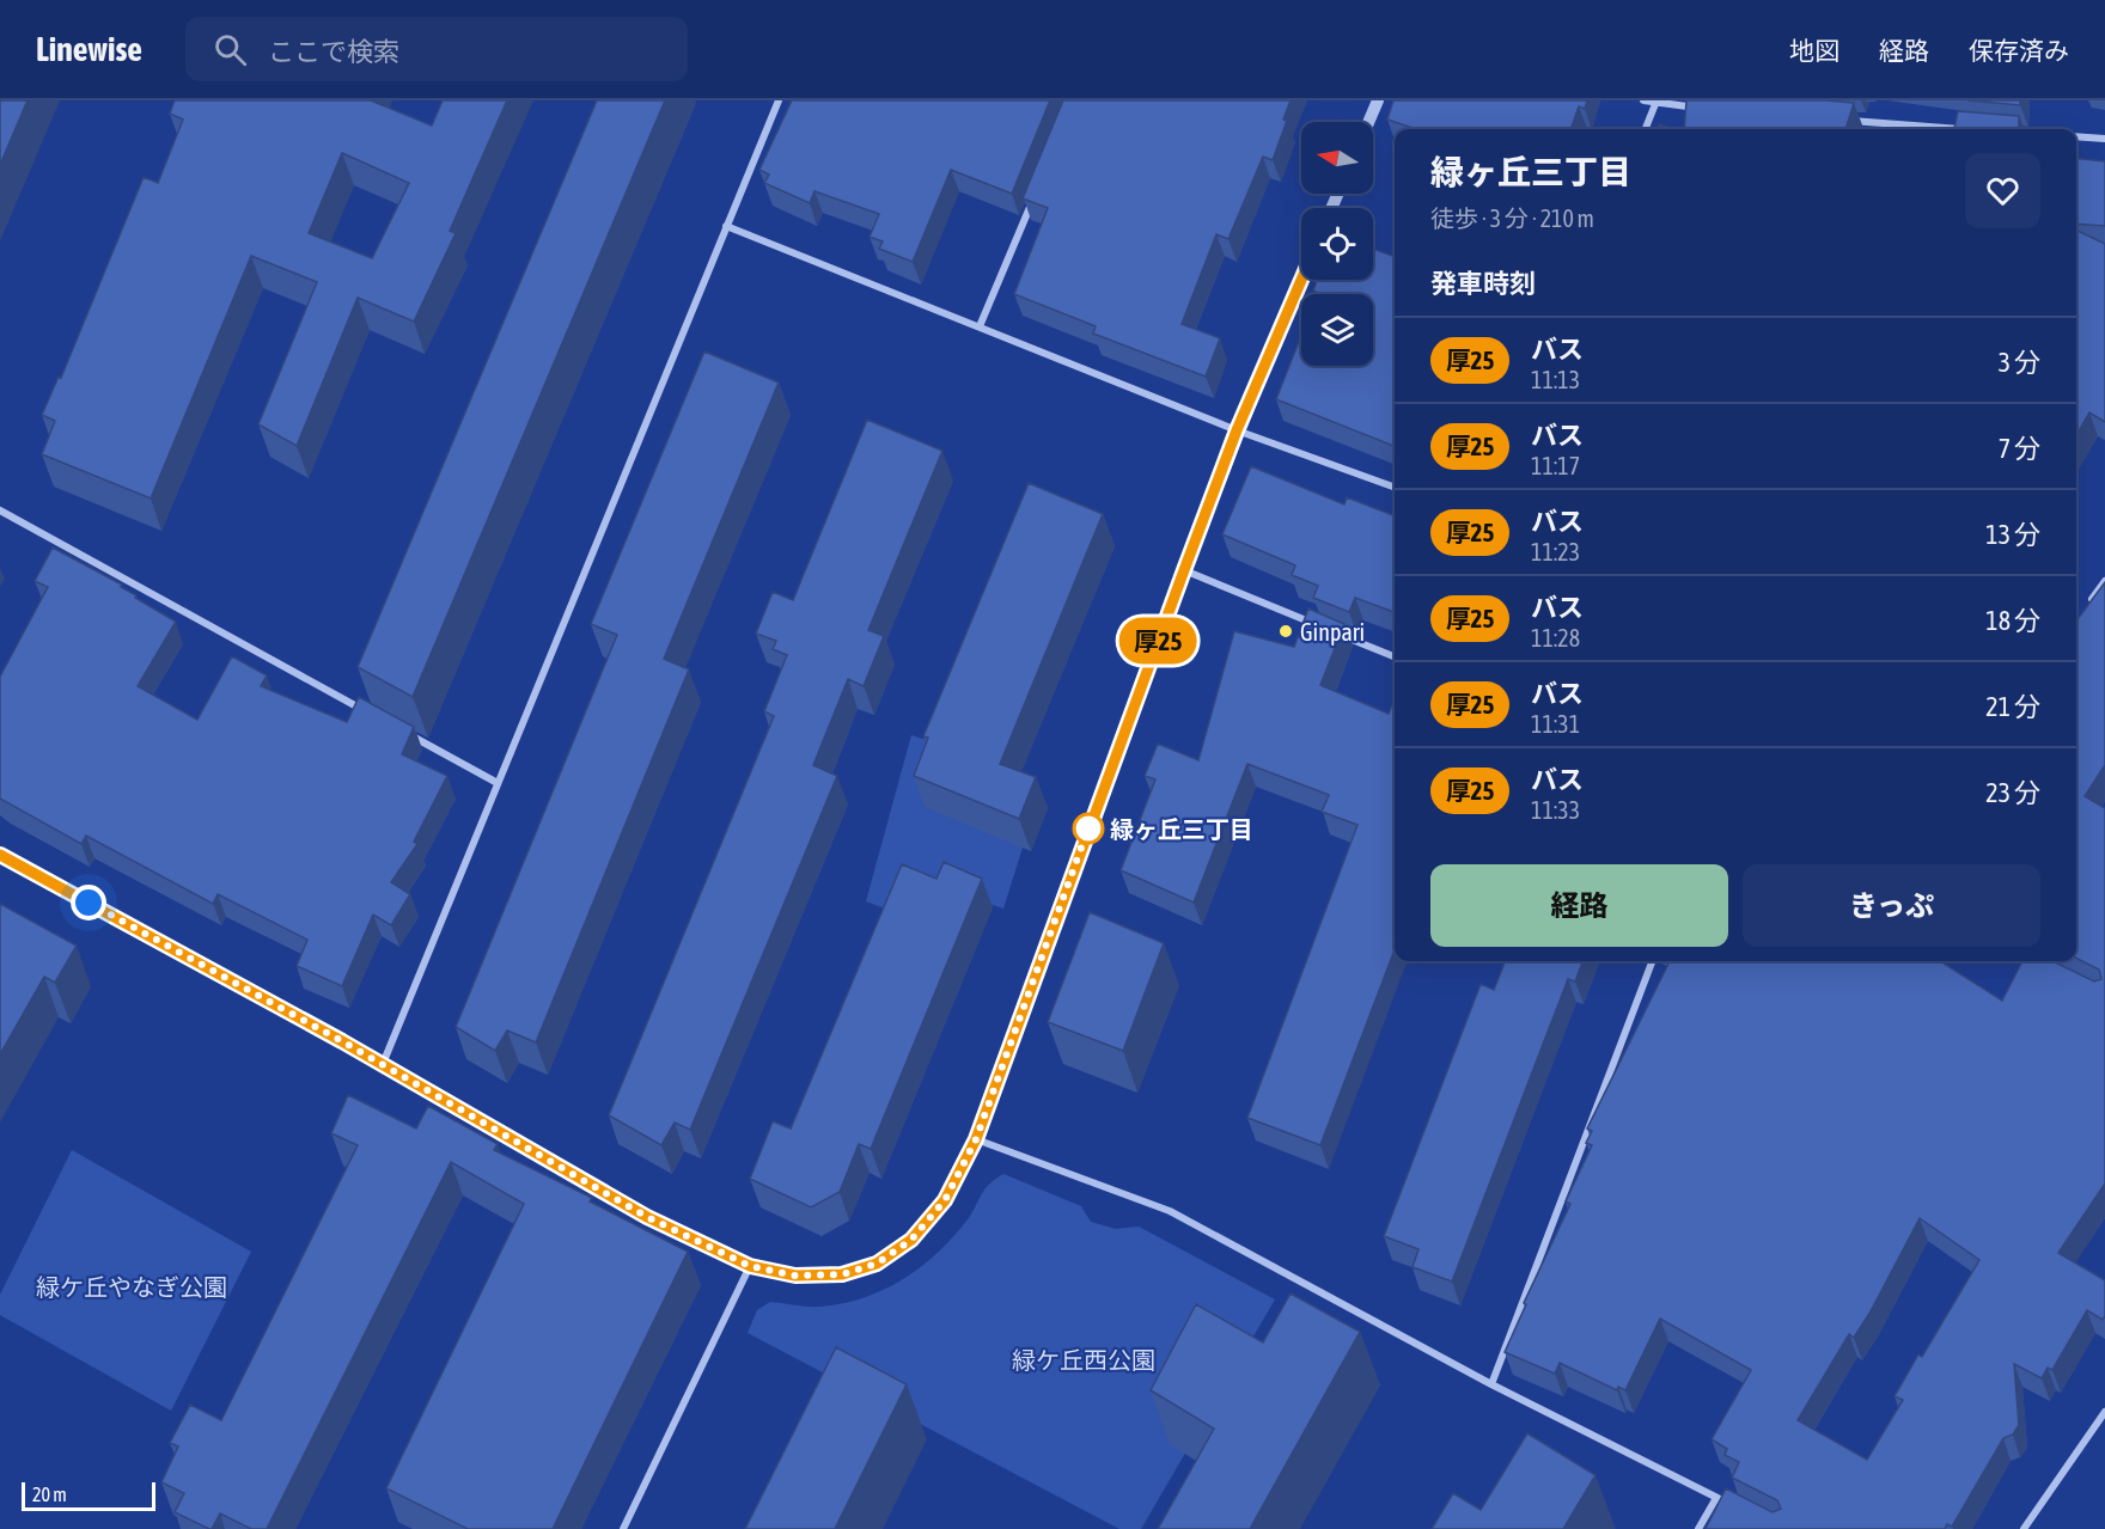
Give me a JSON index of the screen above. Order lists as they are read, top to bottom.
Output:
{
  "parks": ["緑ケ丘やなぎ公園", "緑ケ丘西公園"],
  "places": ["Ginpari", "緑ヶ丘三丁目"],
  "lines": ["bus line 厚25"],
  "scale_bar": "20 m",
  "north": "left",
  "page": {
    "header": "Linewise",
    "search": "ここで検索",
    "nav": ["地図", "経路", "保存済み"],
    "on_map": "厚25",
    "heading": [
      ["緑ヶ丘三丁目", "徒歩 · 3 分 · 210 m"],
      "発車時刻"
    ],
    "list": [
      {
        "mark": "厚25",
        "name": "バス",
        "note": "11:13",
        "value": "3 分"
      },
      {
        "mark": "厚25",
        "name": "バス",
        "note": "11:17",
        "value": "7 分"
      },
      {
        "mark": "厚25",
        "name": "バス",
        "note": "11:23",
        "value": "13 分"
      },
      {
        "mark": "厚25",
        "name": "バス",
        "note": "11:28",
        "value": "18 分"
      },
      {
        "mark": "厚25",
        "name": "バス",
        "note": "11:31",
        "value": "21 分"
      },
      {
        "mark": "厚25",
        "name": "バス",
        "note": "11:33",
        "value": "23 分"
      }
    ],
    "buttons": ["経路", "きっぷ"],
    "scale": "20 m"
  }
}
